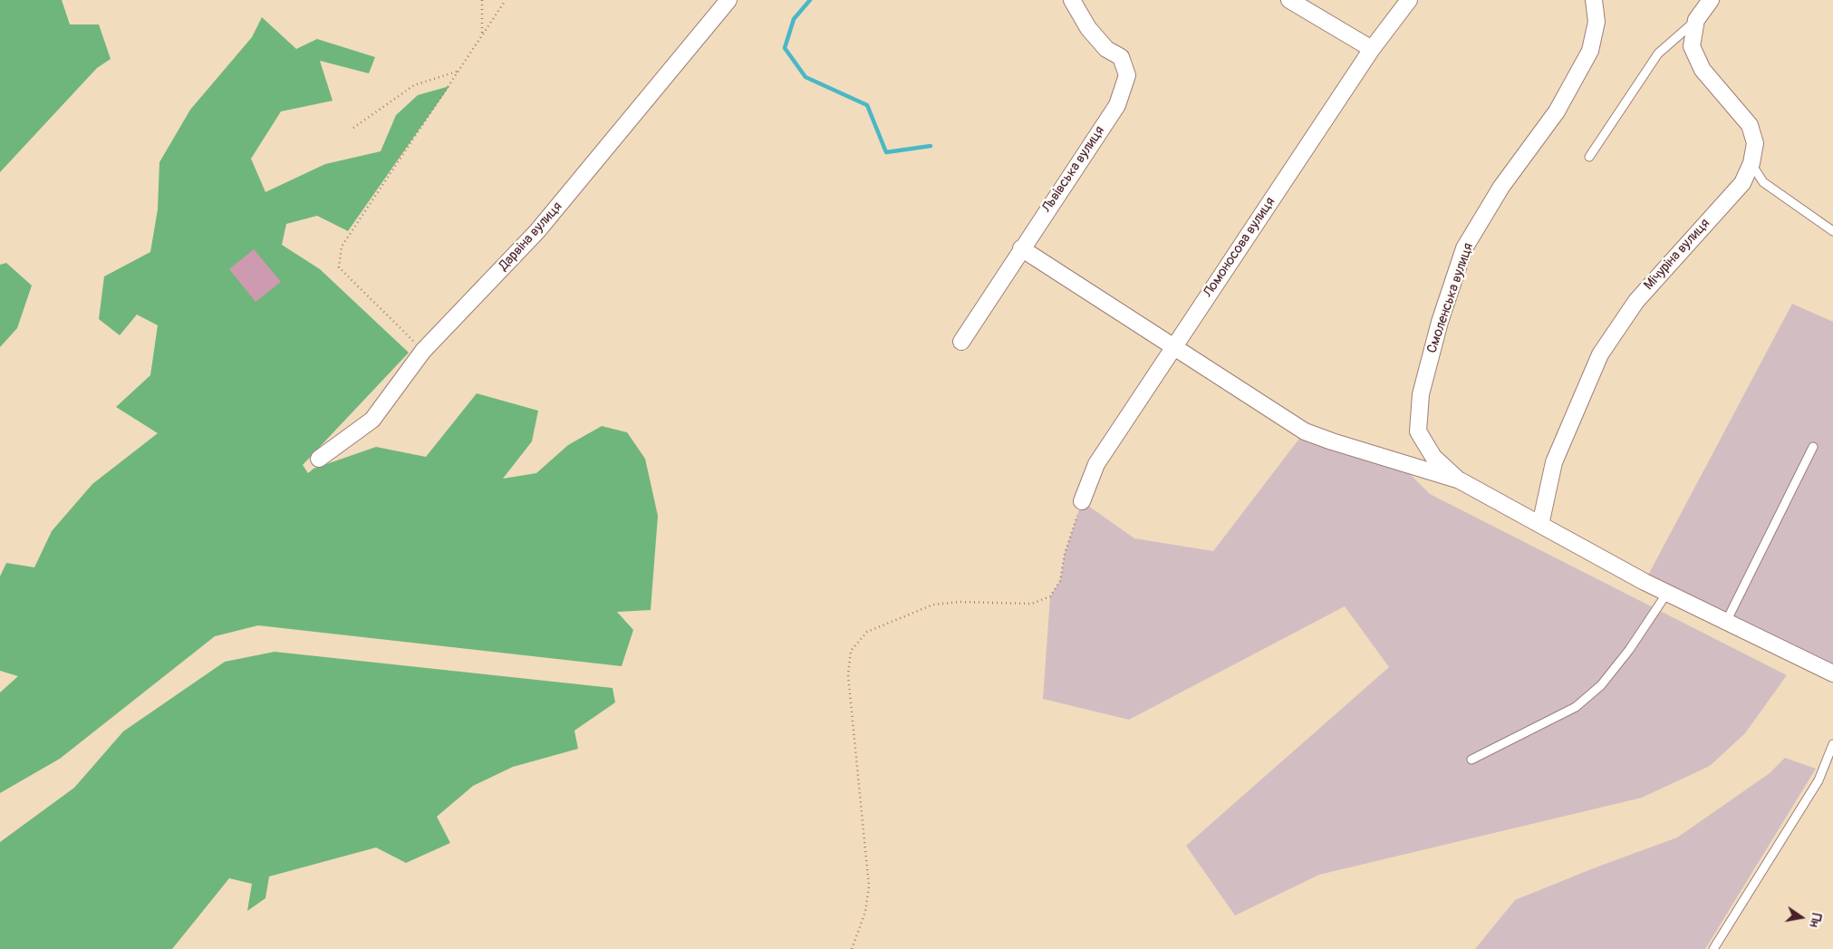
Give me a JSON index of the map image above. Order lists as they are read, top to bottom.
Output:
{
  "streets": {
    "street": [
      "Львівська вулиця",
      "Дарвіна вулиця",
      "Ломоносова вулиця",
      "Мічуріна вулиця",
      "Смоленська вулиця"
    ]
  },
  "north": "right"
}
